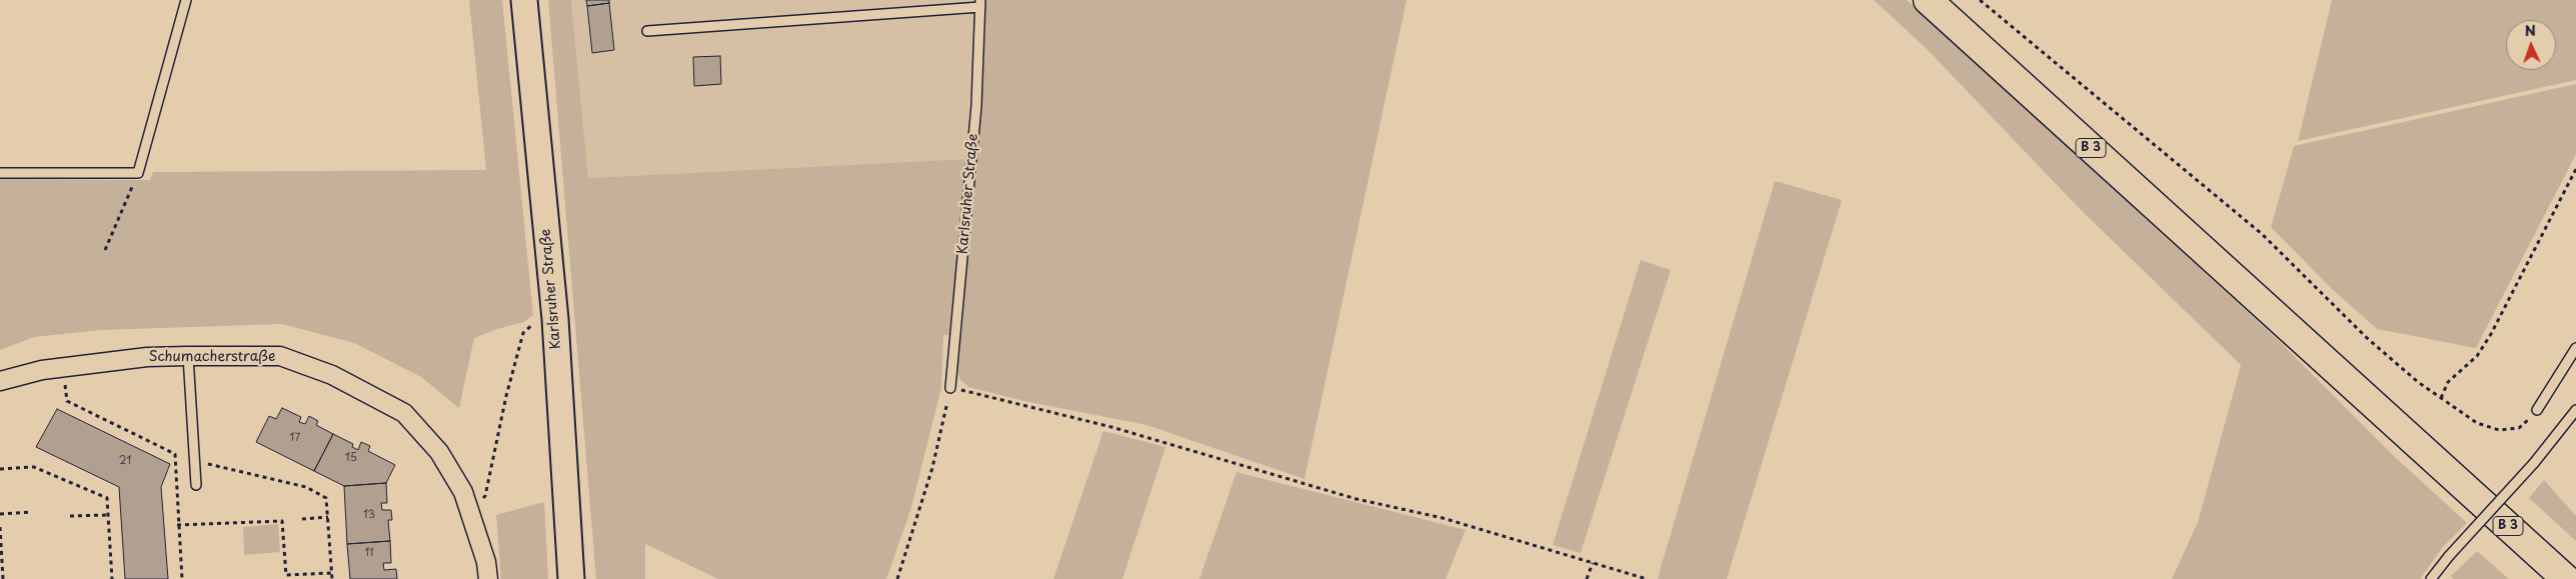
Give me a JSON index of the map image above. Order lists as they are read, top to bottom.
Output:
{
  "streets": {
    "main road": ["B 3", "Karlsruher Straße"],
    "street": ["Schumacherstraße"]
  },
  "house_numbers": [
    "17",
    "15",
    "21",
    "13",
    "11"
  ],
  "north": "top"
}
